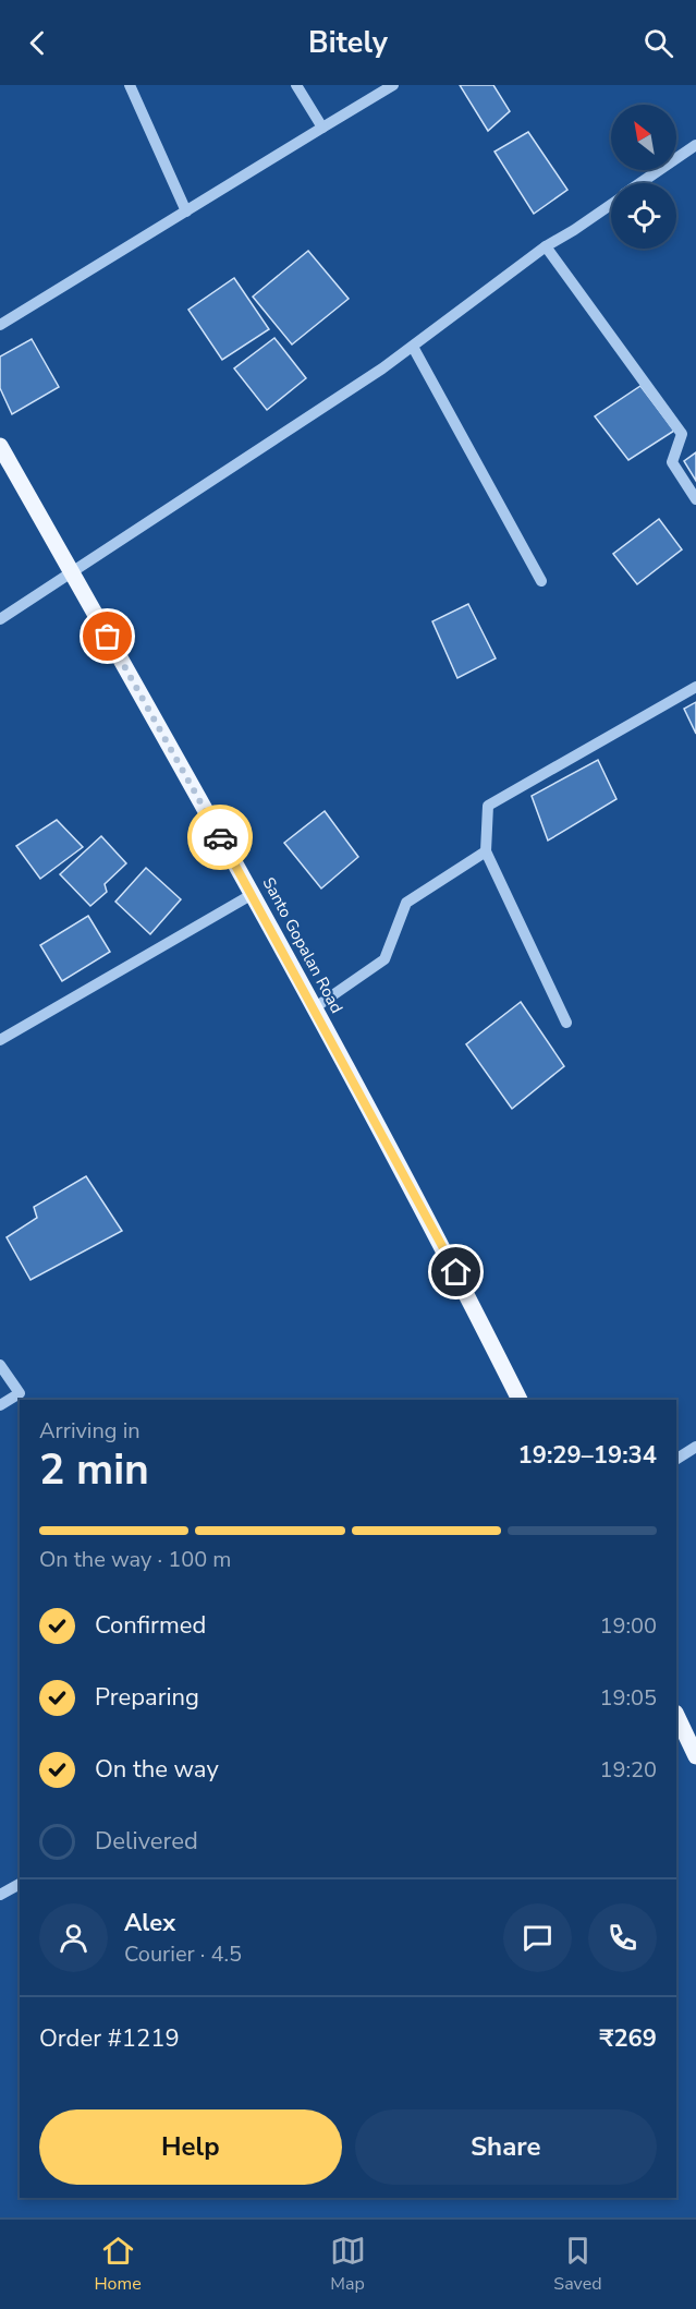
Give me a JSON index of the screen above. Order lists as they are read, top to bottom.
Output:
{
  "streets": {
    "main road": ["Santo Gopalan Road"]
  },
  "north": "top left",
  "page": {
    "header": "Bitely",
    "heading": ["2 min", "Arriving in", "19:29–19:34"],
    "panel": [
      "Alex",
      "Courier · 4.5",
      "Order #1219",
      "₹269"
    ],
    "bar": "On the way · 100 m",
    "list": [
      ["Confirmed", "19:00"],
      ["Preparing", "19:05"],
      ["On the way", "19:20"],
      "Delivered"
    ],
    "buttons": ["Help", "Share"],
    "tabs": ["Home", "Map", "Saved"]
  }
}
